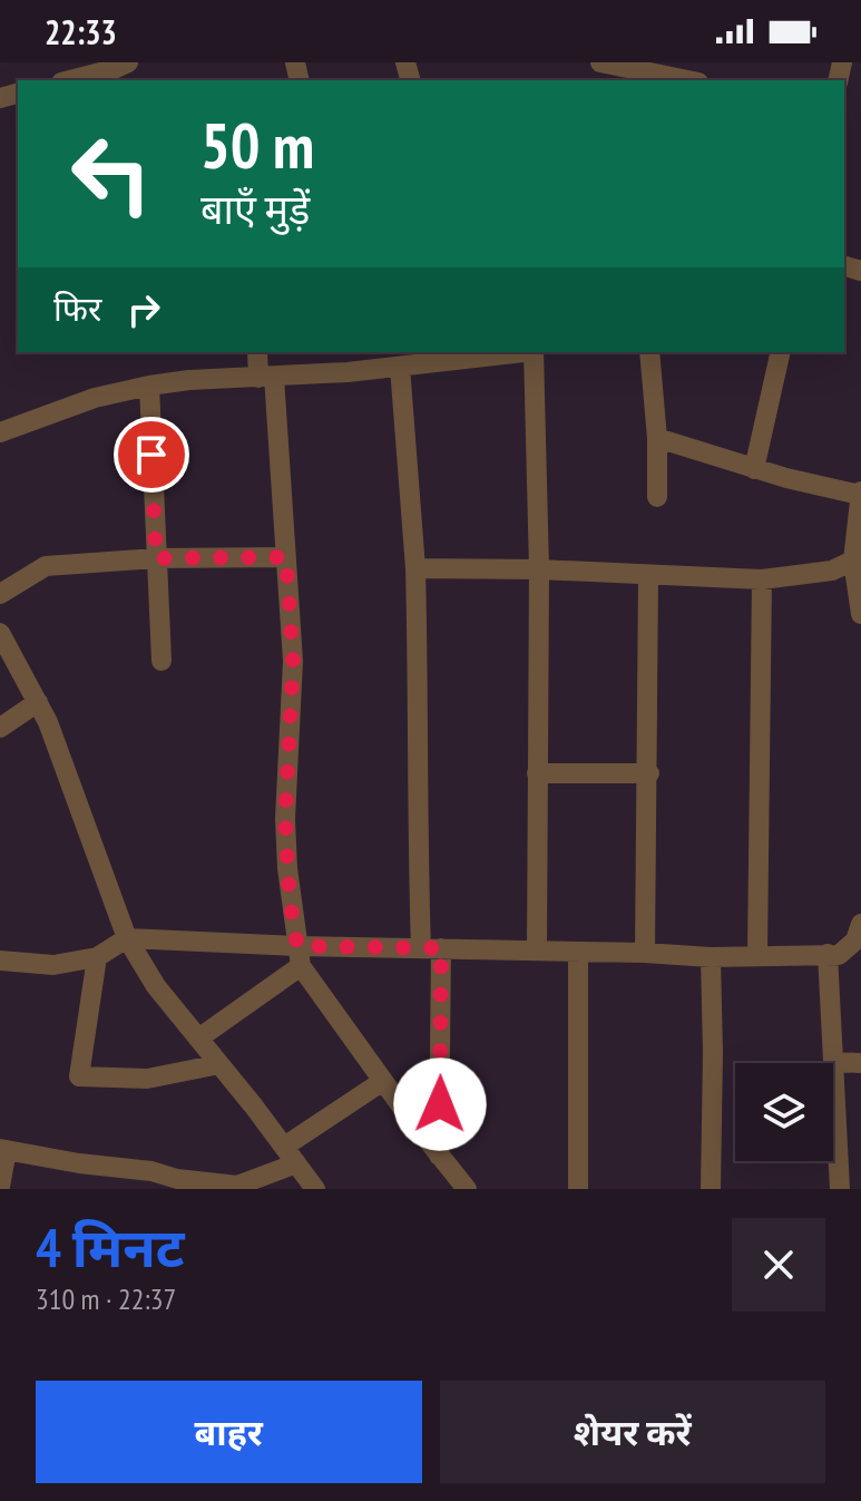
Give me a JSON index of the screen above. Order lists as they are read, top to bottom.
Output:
{
  "page": {
    "status": "22:33",
    "turn": ["50 m", "बाएँ मुड़ें"],
    "then": "फिर",
    "heading": ["4 मिनट", "310 m · 22:37"],
    "buttons": ["बाहर", "शेयर करें"]
  }
}
